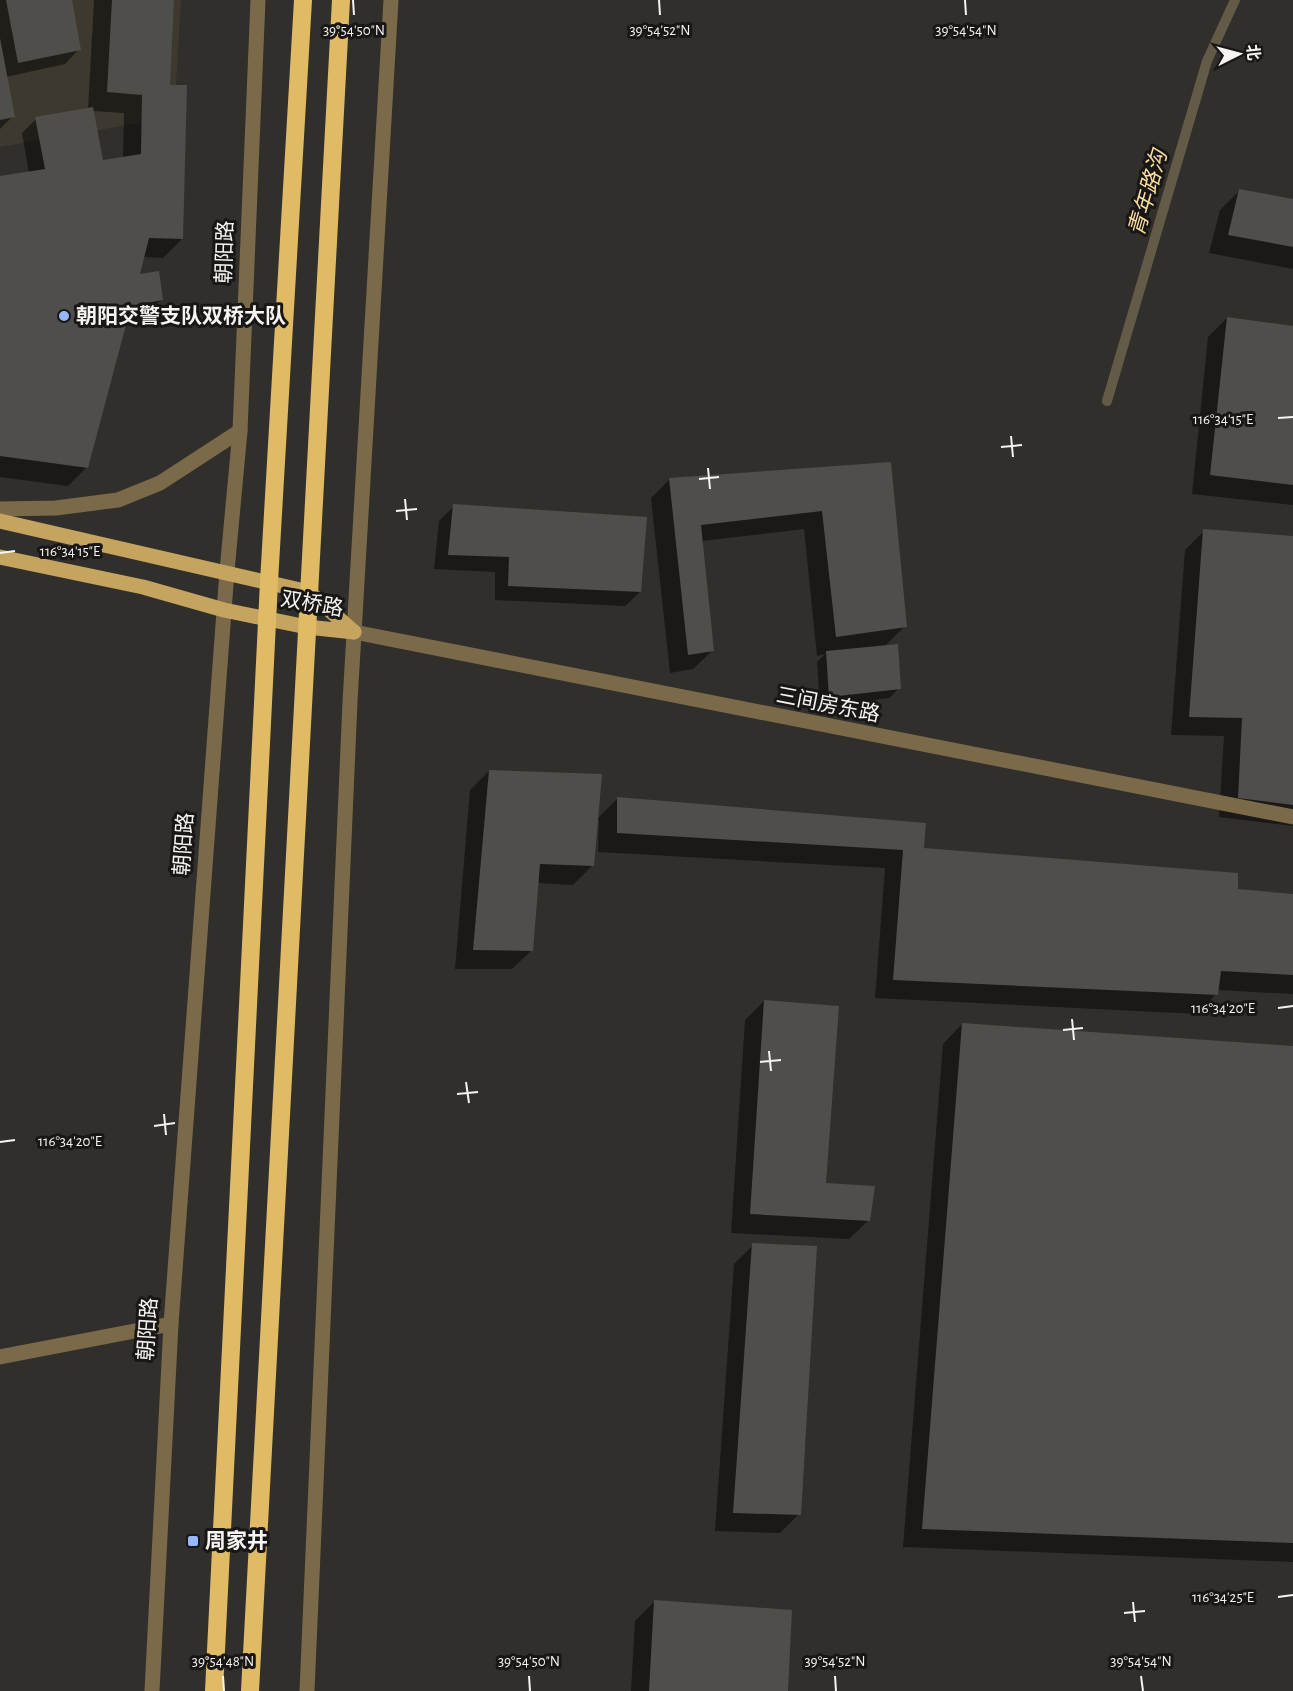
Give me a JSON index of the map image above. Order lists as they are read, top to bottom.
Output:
{
  "streets": {
    "main road": ["双桥路"],
    "street": ["朝阳路", "三间房东路"]
  },
  "crossings": [
    ["朝阳路", "双桥路"],
    ["双桥路", "三间房东路"]
  ],
  "water": ["青年路沟"],
  "places": {
    "other": ["朝阳交警支队双桥大队"],
    "transit": ["周家井"]
  },
  "north": "right",
  "coordinates": [
    "39°54'50\"N",
    "39°54'52\"N",
    "39°54'54\"N",
    "116°34'15\"E",
    "116°34'20\"E",
    "116°34'25\"E",
    "39°54'48\"N"
  ]
}
